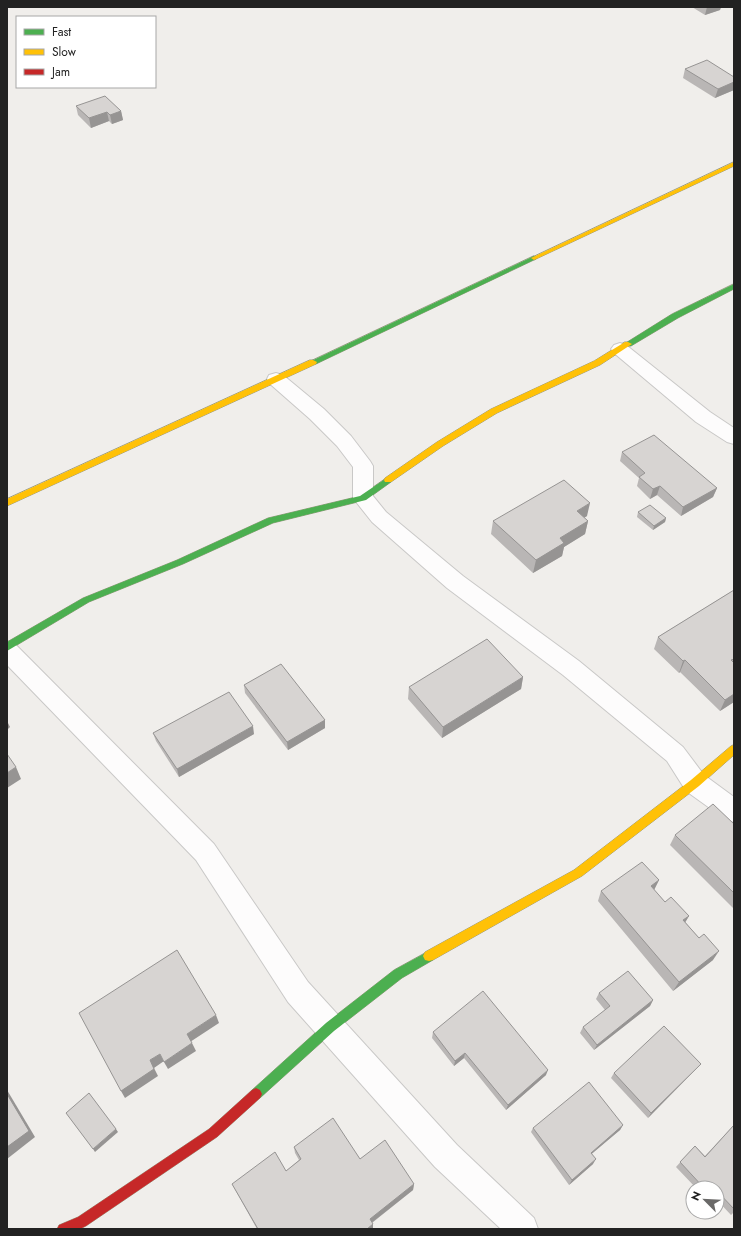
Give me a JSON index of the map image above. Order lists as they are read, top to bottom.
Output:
{
  "legend": ["Fast", "Slow", "Jam"],
  "north": "top left"
}
